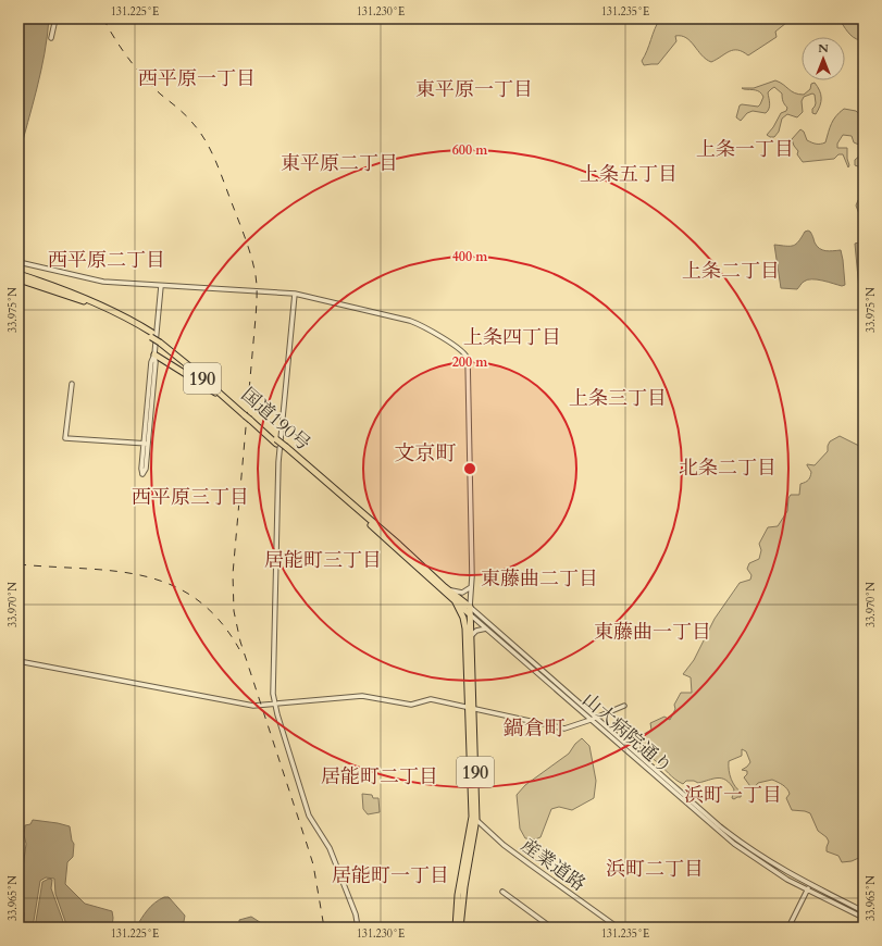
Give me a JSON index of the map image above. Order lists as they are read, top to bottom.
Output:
{
  "streets": {
    "highway": ["190", "国道190号"],
    "street": ["山大病院通り", "産業道路"]
  },
  "crossings": [
    ["国道190号", "山大病院通り"],
    ["国道190号", "産業道路"]
  ],
  "districts": [
    "西平原一丁目",
    "東平原一丁目",
    "上条一丁目",
    "東平原二丁目",
    "上条五丁目",
    "西平原二丁目",
    "上条二丁目",
    "上条四丁目",
    "上条三丁目",
    "文京町",
    "北条二丁目",
    "西平原三丁目",
    "居能町三丁目",
    "東藤曲二丁目",
    "東藤曲一丁目",
    "鍋倉町",
    "居能町二丁目",
    "浜町一丁目",
    "浜町二丁目",
    "居能町一丁目"
  ],
  "north": "top",
  "coordinates": [
    "131.225°E",
    "131.230°E",
    "131.235°E",
    "33.975°N",
    "33.970°N",
    "33.965°N"
  ],
  "rings": ["600 m", "400 m", "200 m"]
}
